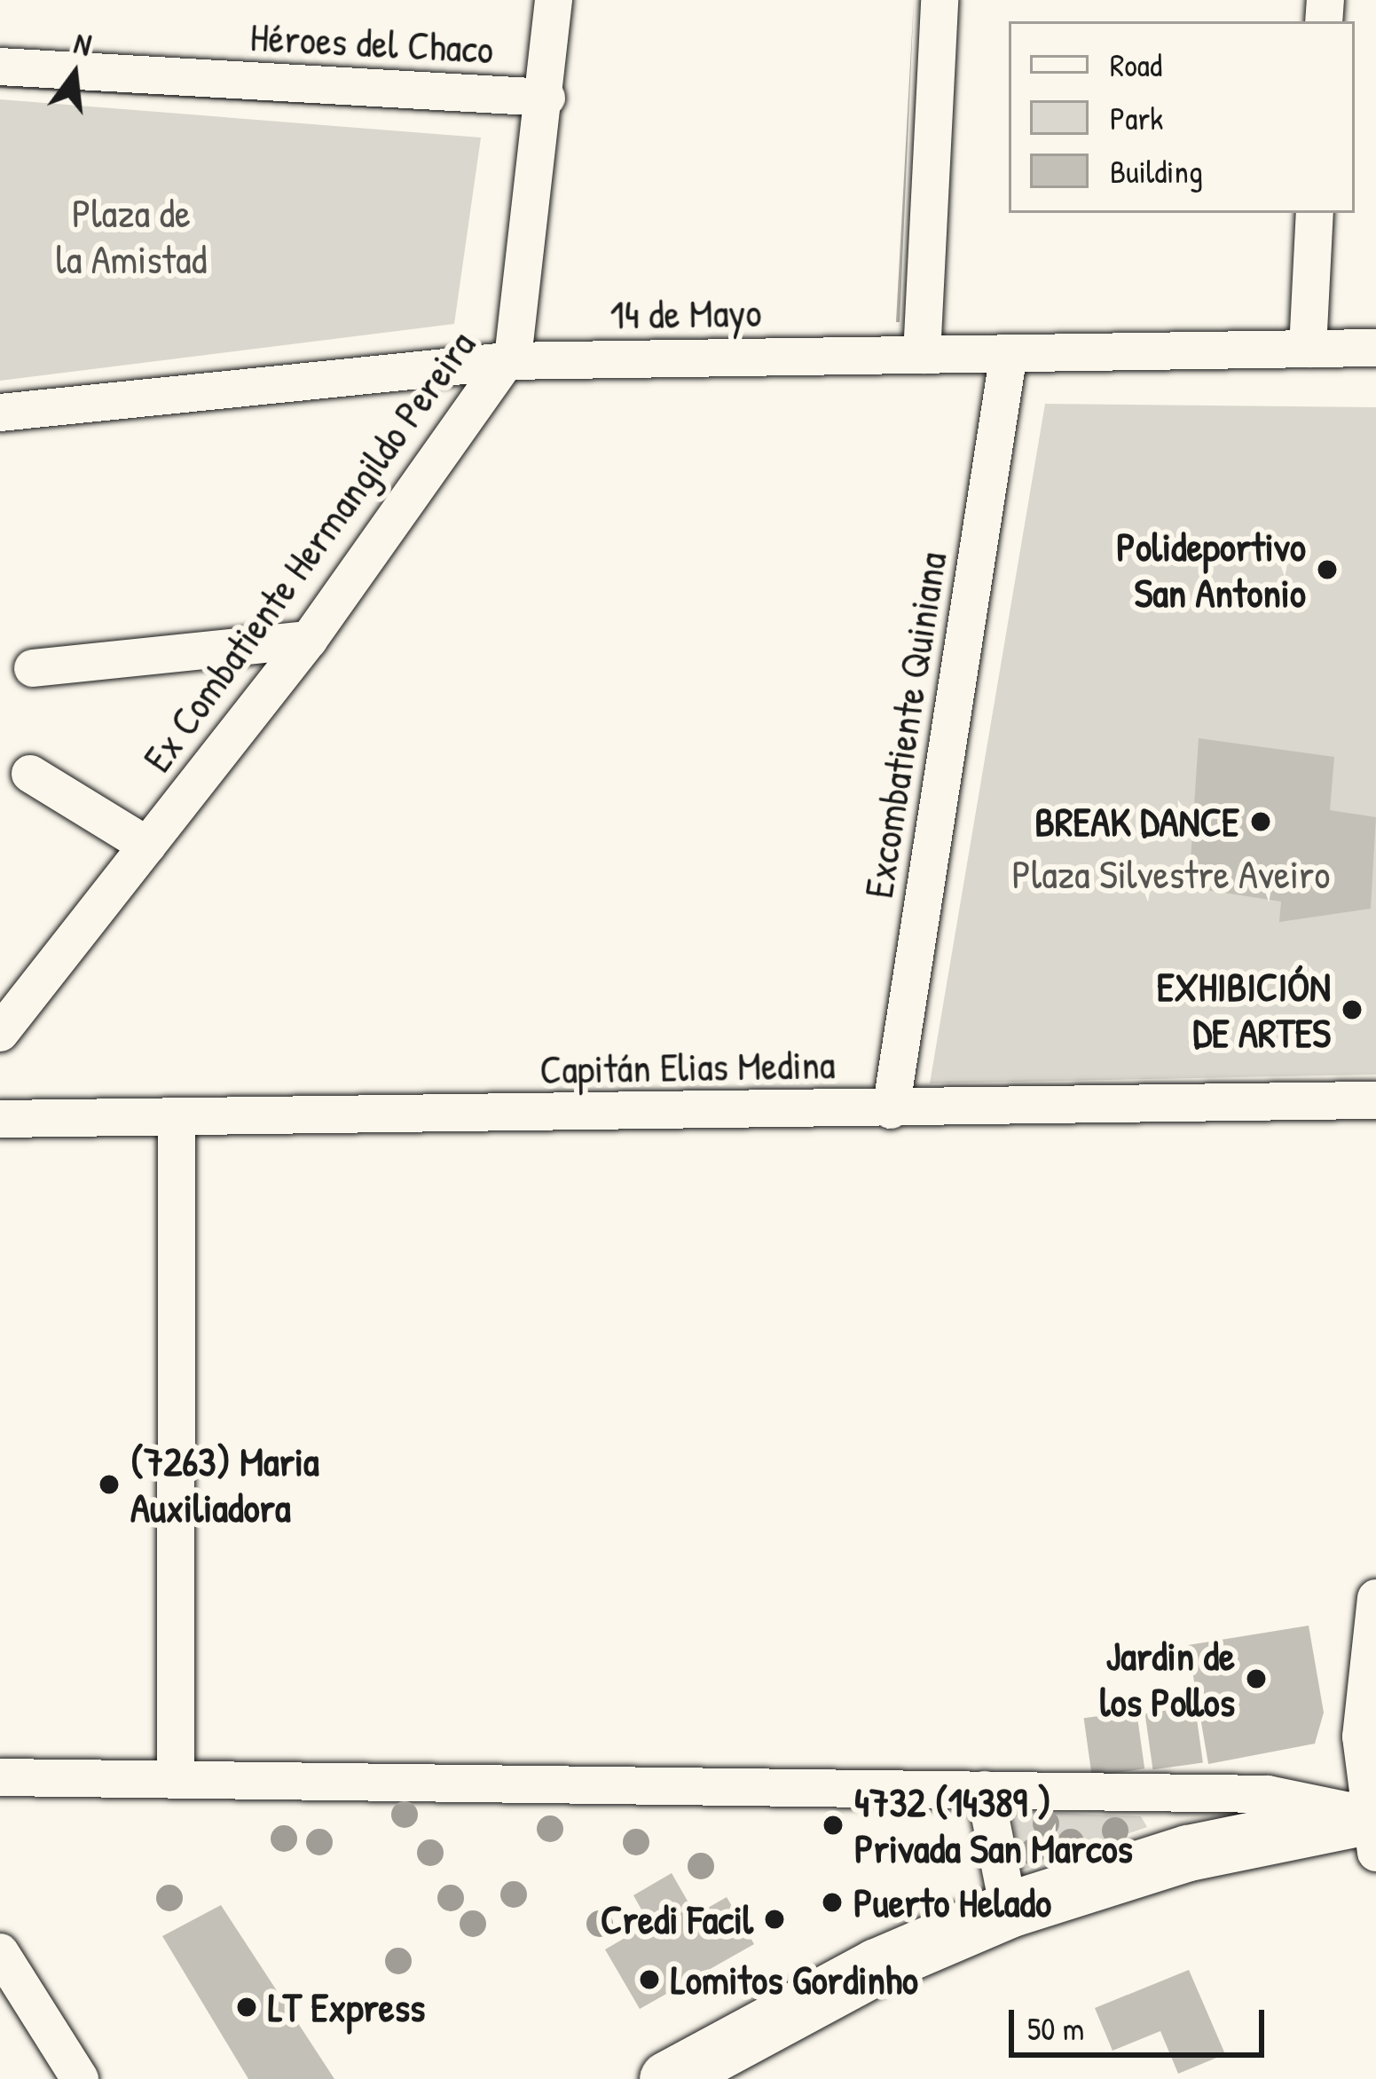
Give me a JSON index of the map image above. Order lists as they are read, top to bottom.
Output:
{
  "streets": {
    "street": [
      "Héroes del Chaco",
      "14 de Mayo",
      "Ex Combatiente Hermangildo Pereira",
      "Excombatiente Quiniana",
      "Capitán Elias Medina"
    ]
  },
  "crossings": [
    ["Héroes del Chaco", "Ex Combatiente Hermangildo Pereira"],
    ["14 de Mayo", "Ex Combatiente Hermangildo Pereira"],
    ["14 de Mayo", "Excombatiente Quiniana"],
    ["Excombatiente Quiniana", "Capitán Elias Medina"]
  ],
  "parks": ["Plaza de la Amistad", "Plaza Silvestre Aveiro"],
  "places": [
    "Polideportivo San Antonio",
    "BREAK DANCE",
    "EXHIBICIÓN DE ARTES",
    "(7263) Maria Auxiliadora",
    "Jardin de los Pollos",
    "4732 (14389 ) Privada San Marcos",
    "Puerto Helado",
    "Credi Facil",
    "Lomitos Gordinho",
    "LT Express"
  ],
  "legend": ["Road", "Park", "Building"],
  "scale_bar": "50 m",
  "north": "top"
}
